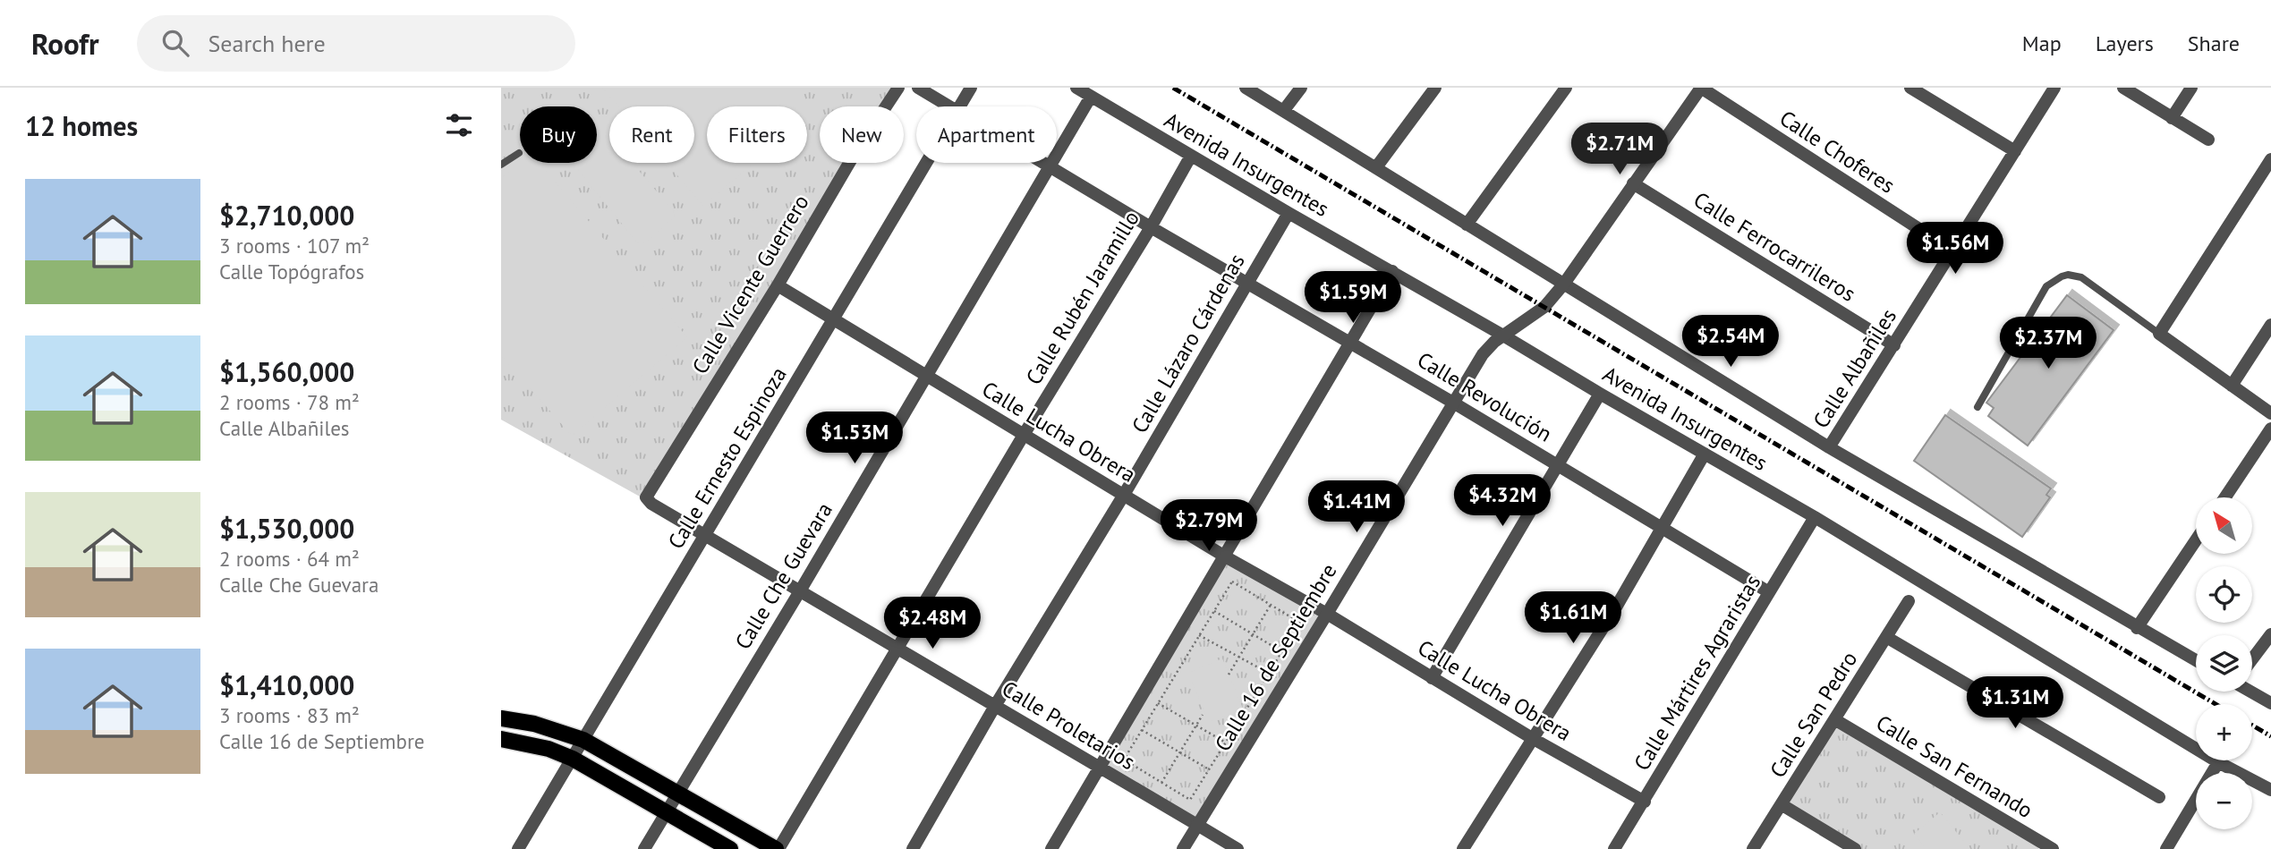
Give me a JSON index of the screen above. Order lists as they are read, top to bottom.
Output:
{
  "streets": {
    "street": [
      "Calle Choferes",
      "Avenida Insurgentes",
      "Calle Ferrocarrileros",
      "Calle Vicente Guerrero",
      "Calle Rubén Jaramillo",
      "Calle Lázaro Cárdenas",
      "Calle Albañiles",
      "Calle Revolución",
      "Calle Lucha Obrera",
      "Calle Ernesto Espinoza",
      "Calle Che Guevara",
      "Calle 16 de Septiembre",
      "Calle Mártires Agraristas",
      "Calle San Pedro",
      "Calle Proletarios",
      "Calle San Fernando"
    ]
  },
  "crossings": [
    ["Calle Choferes", "Calle Albañiles"],
    ["Calle Choferes", "Calle 16 de Septiembre"],
    ["Avenida Insurgentes", "Calle Rubén Jaramillo"],
    ["Avenida Insurgentes", "Calle Lázaro Cárdenas"],
    ["Avenida Insurgentes", "Calle Che Guevara"],
    ["Avenida Insurgentes", "Calle 16 de Septiembre"],
    ["Avenida Insurgentes", "Calle Mártires Agraristas"],
    ["Calle Ferrocarrileros", "Calle Albañiles"],
    ["Calle Ferrocarrileros", "Calle 16 de Septiembre"],
    ["Calle Vicente Guerrero", "Calle Lucha Obrera"],
    ["Calle Vicente Guerrero", "Calle Proletarios"],
    ["Calle Rubén Jaramillo", "Calle Revolución"],
    ["Calle Rubén Jaramillo", "Calle Lucha Obrera"],
    ["Calle Rubén Jaramillo", "Calle Proletarios"],
    ["Calle Lázaro Cárdenas", "Calle Revolución"],
    ["Calle Lázaro Cárdenas", "Calle Lucha Obrera"],
    ["Calle Lázaro Cárdenas", "Calle Proletarios"],
    ["Calle Revolución", "Calle Che Guevara"],
    ["Calle Revolución", "Calle 16 de Septiembre"],
    ["Calle Revolución", "Calle Mártires Agraristas"],
    ["Calle Lucha Obrera", "Calle Ernesto Espinoza"],
    ["Calle Lucha Obrera", "Calle Che Guevara"],
    ["Calle Lucha Obrera", "Calle 16 de Septiembre"],
    ["Calle Lucha Obrera", "Calle Mártires Agraristas"],
    ["Calle Ernesto Espinoza", "Calle Proletarios"],
    ["Calle Che Guevara", "Calle Proletarios"],
    ["Calle 16 de Septiembre", "Calle Proletarios"],
    ["Calle San Pedro", "Calle San Fernando"]
  ],
  "north": "top left",
  "page": {
    "header": "Roofr",
    "search": "Search here",
    "nav": ["Map", "Layers", "Share"],
    "heading": "12 homes",
    "chip": [
      "Buy",
      "Rent",
      "Filters",
      "New",
      "Apartment"
    ],
    "price": [
      "$2.71M",
      "$1.56M",
      "$1.59M",
      "$2.54M",
      "$2.37M",
      "$1.53M",
      "$4.32M",
      "$1.41M",
      "$2.79M",
      "$1.61M",
      "$2.48M",
      "$1.31M"
    ],
    "list": [
      {
        "name": "$2,710,000",
        "note": "3 rooms · 107 m² · Calle Topógrafos"
      },
      {
        "name": "$1,560,000",
        "note": "2 rooms · 78 m² · Calle Albañiles"
      },
      {
        "name": "$1,530,000",
        "note": "2 rooms · 64 m² · Calle Che Guevara"
      },
      {
        "name": "$1,410,000",
        "note": "3 rooms · 83 m² · Calle 16 de Septiembre"
      }
    ],
    "map_buttons": ["+", "−"]
  }
}
